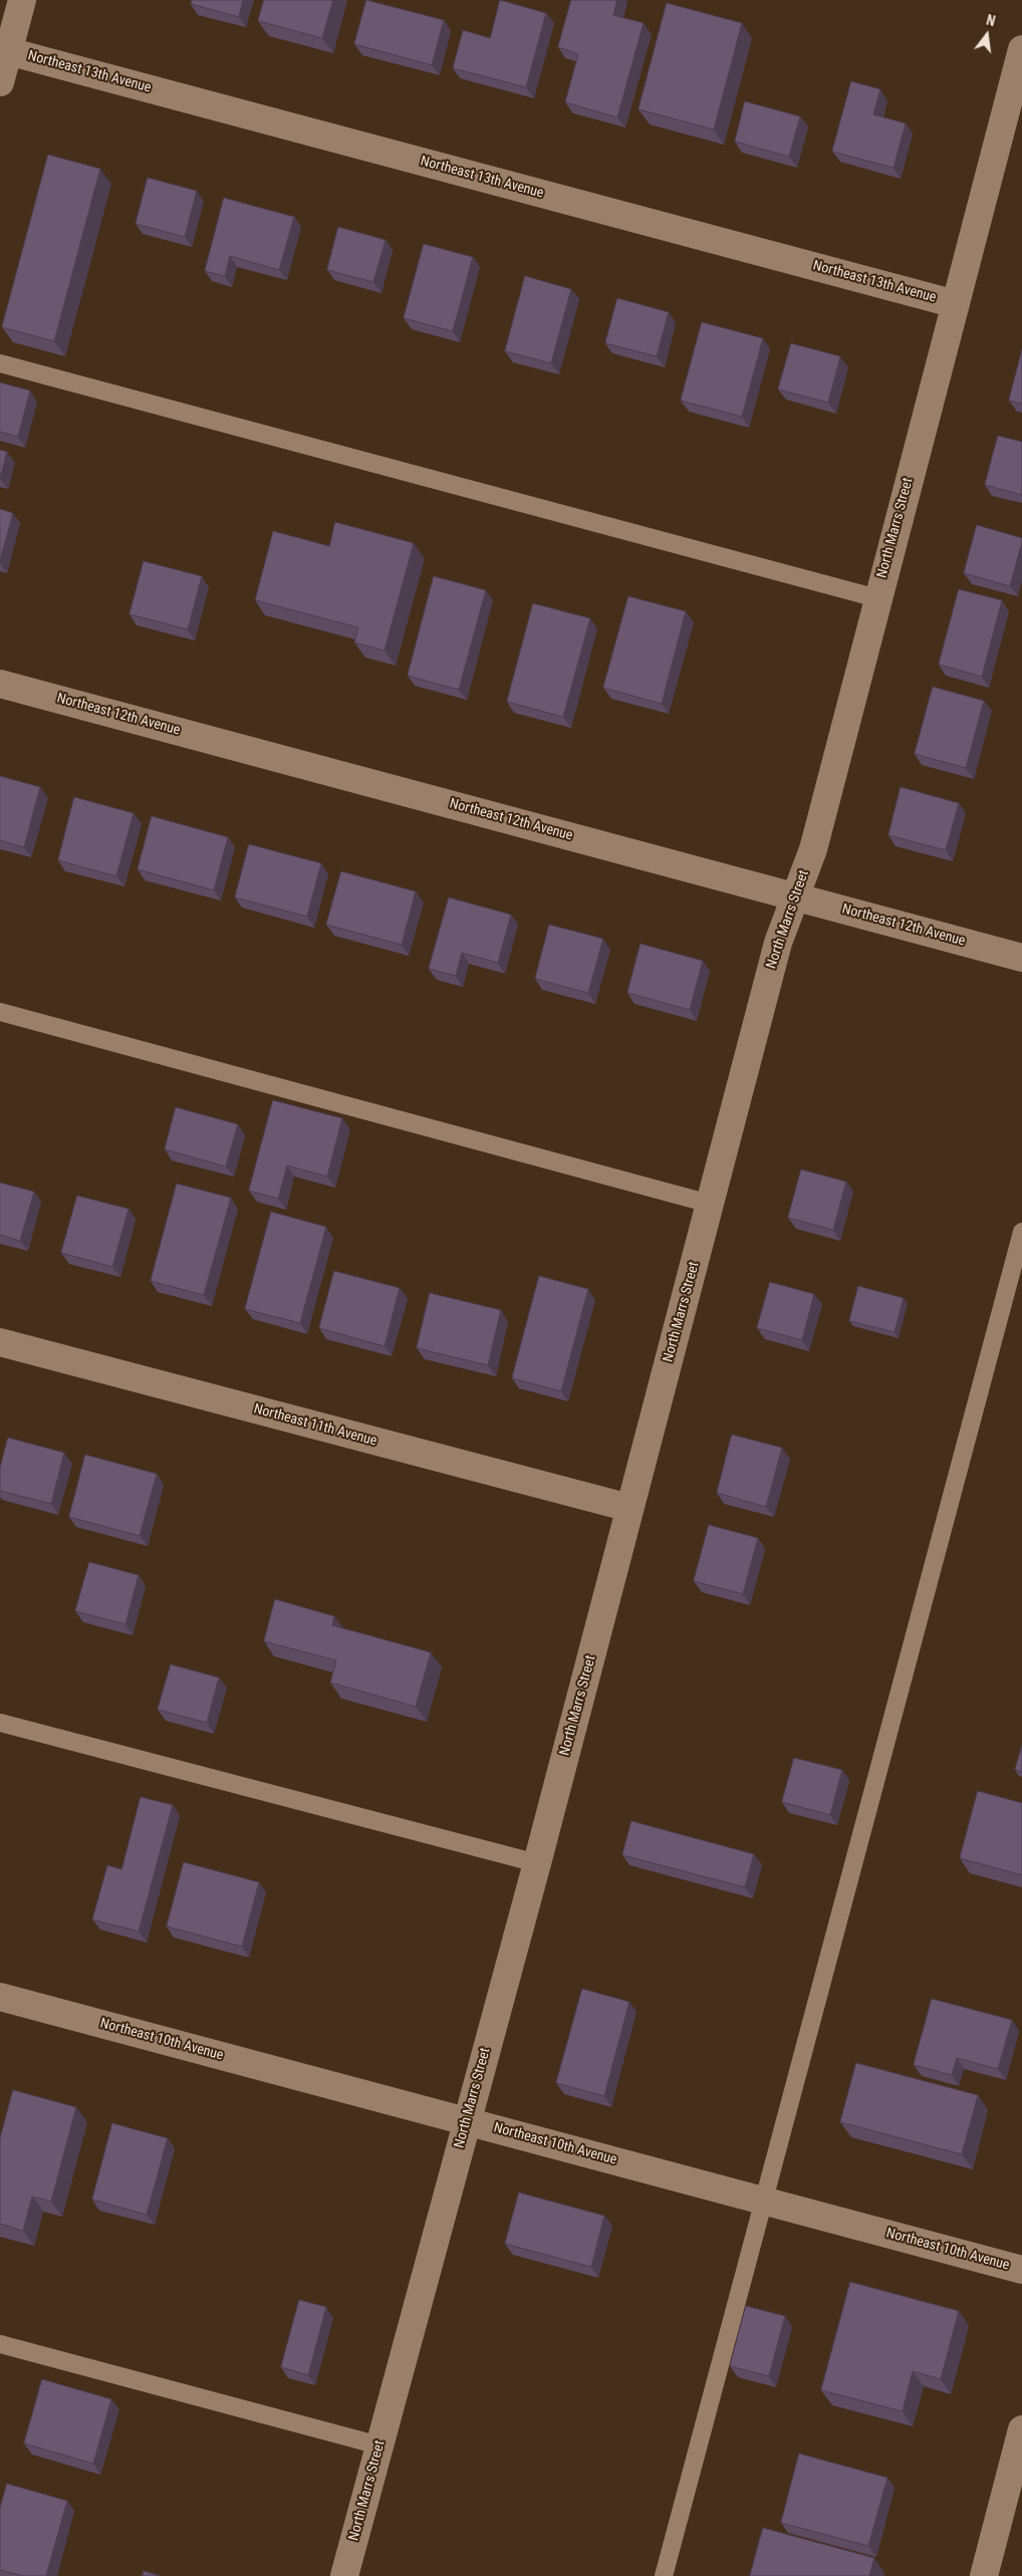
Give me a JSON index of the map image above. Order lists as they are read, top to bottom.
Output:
{
  "streets": {
    "street": [
      "Northeast 13th Avenue",
      "North Marrs Street",
      "Northeast 12th Avenue",
      "Northeast 11th Avenue",
      "Northeast 10th Avenue"
    ]
  },
  "crossings": [
    ["Northeast 13th Avenue", "North Marrs Street"],
    ["North Marrs Street", "Northeast 12th Avenue"],
    ["North Marrs Street", "Northeast 11th Avenue"],
    ["North Marrs Street", "Northeast 10th Avenue"]
  ],
  "north": "top"
}
